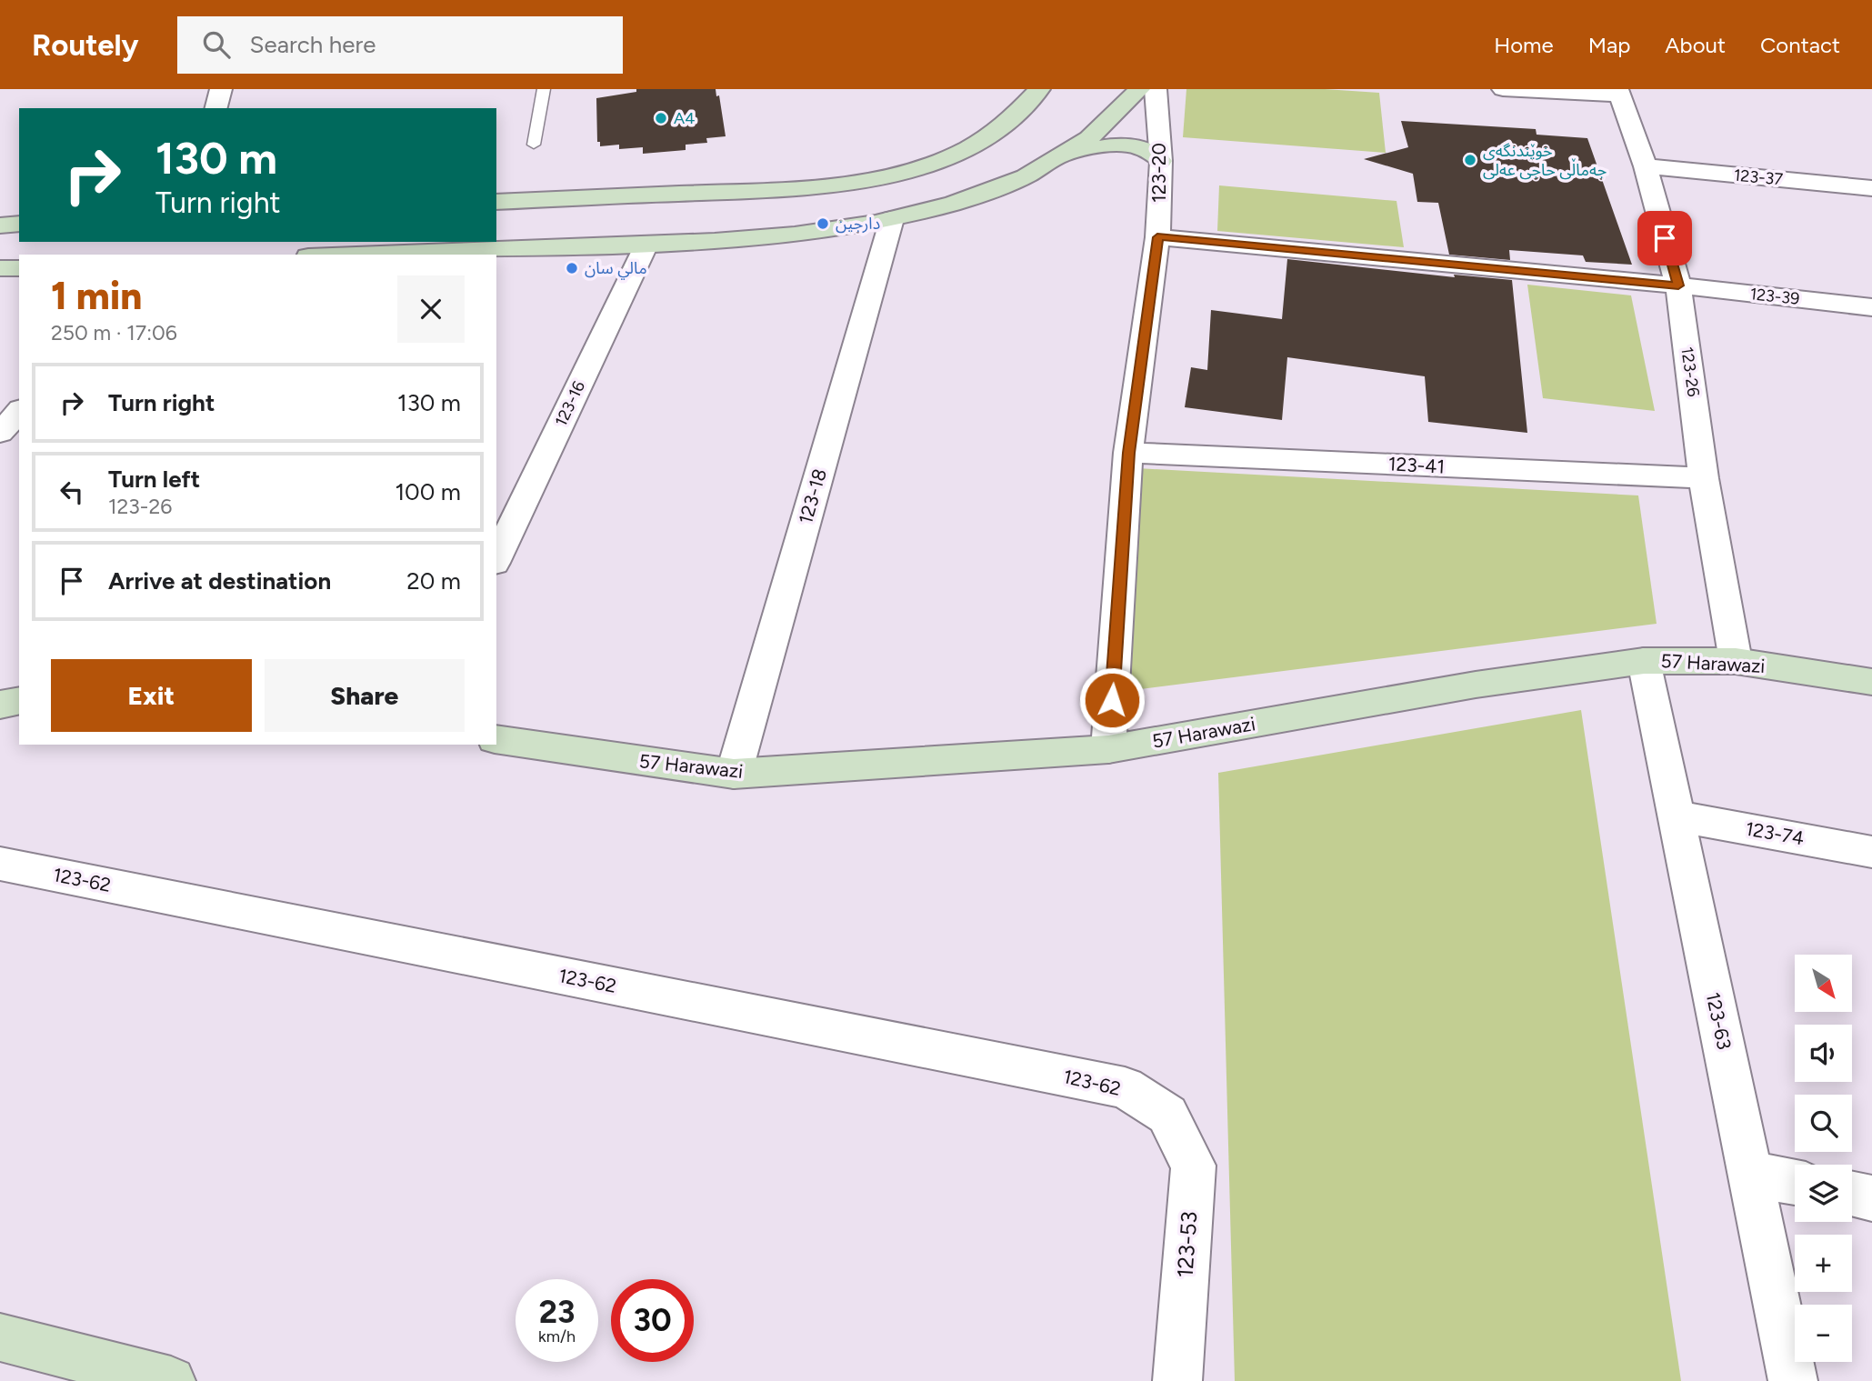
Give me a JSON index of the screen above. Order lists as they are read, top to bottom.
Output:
{
  "streets": {
    "street": [
      "123-20",
      "123-37",
      "123-39",
      "123-26",
      "123-16",
      "123-41",
      "123-18",
      "57 Harawazi",
      "123-74",
      "123-62",
      "123-63",
      "123-53"
    ]
  },
  "crossings": [
    ["123-20", "123-39"],
    ["123-20", "123-41"],
    ["123-20", "57 Harawazi"],
    ["123-37", "123-26"],
    ["123-39", "123-26"],
    ["123-26", "123-41"],
    ["123-26", "57 Harawazi"],
    ["123-18", "57 Harawazi"],
    ["57 Harawazi", "123-63"],
    ["123-74", "123-63"],
    ["123-62", "123-53"]
  ],
  "places": [
    "A4",
    "خوێندنگەی جەماڵی حاجی عەلی",
    "دارجين",
    "مالي سان"
  ],
  "north": "bottom right",
  "page": {
    "header": "Routely",
    "search": "Search here",
    "nav": [
      "Home",
      "Map",
      "About",
      "Contact"
    ],
    "turn": ["130 m", "Turn right"],
    "heading": ["1 min", "250 m · 17:06"],
    "list": [
      {
        "name": "Turn right",
        "value": "130 m"
      },
      {
        "name": "Turn left",
        "note": "123-26",
        "value": "100 m"
      },
      {
        "name": "Arrive at destination",
        "value": "20 m"
      }
    ],
    "buttons": ["Exit", "Share"],
    "map_buttons": ["+", "−"],
    "speed": "23 km/h",
    "limit": "30"
  }
}
